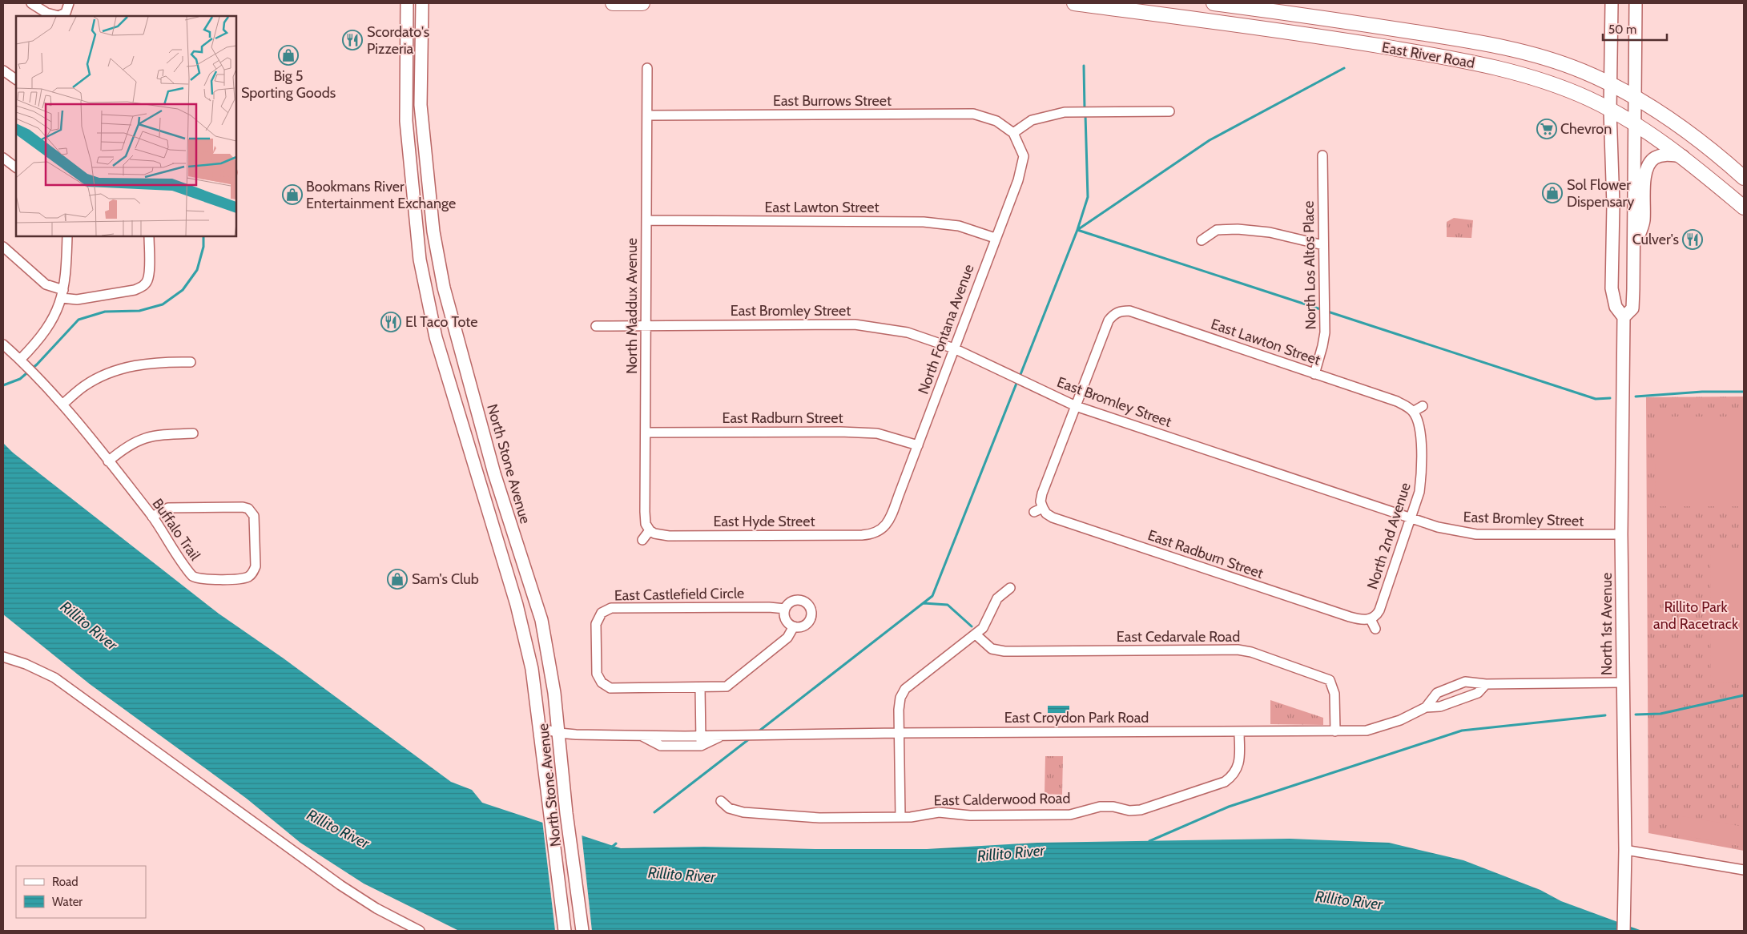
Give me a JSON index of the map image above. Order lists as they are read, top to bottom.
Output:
{
  "streets": {
    "main road": ["East River Road", "North Stone Avenue", "North 1st Avenue"],
    "street": [
      "East Burrows Street",
      "East Lawton Street",
      "North Los Altos Place",
      "North Maddux Avenue",
      "East Bromley Street",
      "North Fontana Avenue",
      "East Radburn Street",
      "East Hyde Street",
      "Buffalo Trail",
      "North 2nd Avenue",
      "East Castlefield Circle",
      "East Cedarvale Road",
      "East Croydon Park Road",
      "East Calderwood Road"
    ]
  },
  "crossings": [
    ["East River Road", "North 1st Avenue"],
    ["East Burrows Street", "North Maddux Avenue"],
    ["East Burrows Street", "North Fontana Avenue"],
    ["East Lawton Street", "North Los Altos Place"],
    ["East Lawton Street", "North Maddux Avenue"],
    ["East Lawton Street", "East Bromley Street"],
    ["East Lawton Street", "North Fontana Avenue"],
    ["East Lawton Street", "East Radburn Street"],
    ["East Lawton Street", "North 2nd Avenue"],
    ["North Maddux Avenue", "East Bromley Street"],
    ["North Maddux Avenue", "East Radburn Street"],
    ["North Maddux Avenue", "East Hyde Street"],
    ["East Bromley Street", "North Fontana Avenue"],
    ["East Bromley Street", "East Radburn Street"],
    ["East Bromley Street", "North 2nd Avenue"],
    ["East Bromley Street", "North 1st Avenue"],
    ["North Fontana Avenue", "East Radburn Street"],
    ["North Fontana Avenue", "East Hyde Street"],
    ["East Radburn Street", "North 2nd Avenue"],
    ["North Stone Avenue", "East Croydon Park Road"],
    ["North 1st Avenue", "East Croydon Park Road"],
    ["East Cedarvale Road", "East Croydon Park Road"],
    ["East Croydon Park Road", "East Calderwood Road"]
  ],
  "water": ["Rillito River"],
  "parks": ["Rillito Park and Racetrack"],
  "places": {
    "restaurant": ["Scordato's Pizzeria", "Culver's", "El Taco Tote"],
    "shop": [
      "Big 5 Sporting Goods",
      "Sol Flower Dispensary",
      "Bookmans River Entertainment Exchange",
      "Sam's Club"
    ],
    "supermarket": ["Chevron"]
  },
  "legend": ["Road", "Water"],
  "scale_bar": "50 m"
}
